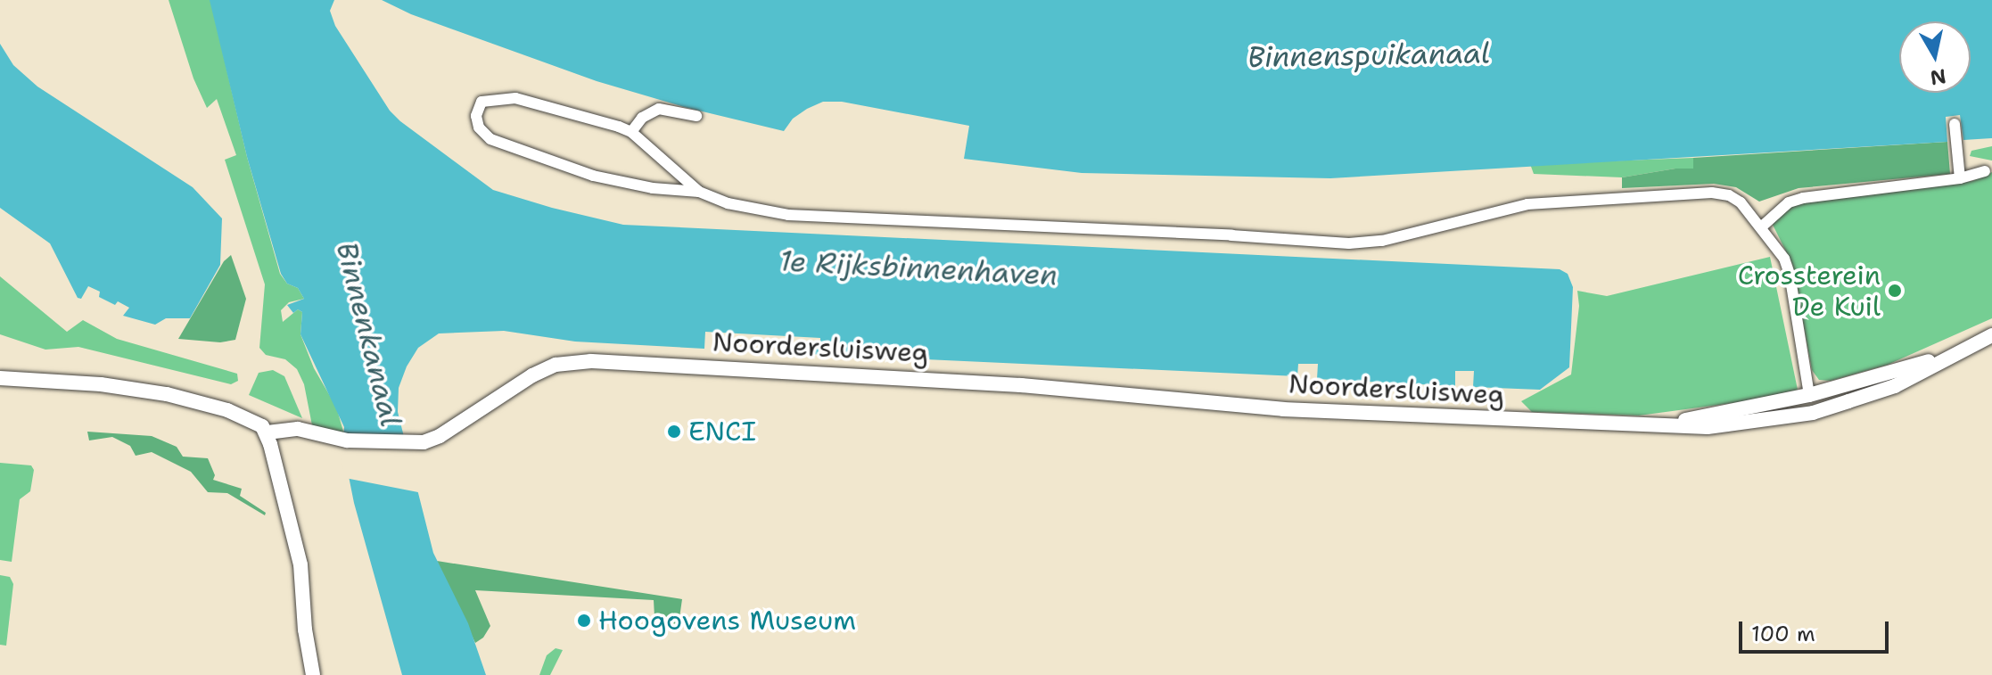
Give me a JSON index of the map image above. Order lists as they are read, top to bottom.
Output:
{
  "streets": {
    "street": ["Noordersluisweg"]
  },
  "water": ["Binnenspuikanaal", "1e Rijksbinnenhaven", "Binnenkanaal"],
  "places": ["Crossterein De Kuil", "ENCI", "Hoogovens Museum"],
  "scale_bar": "100 m",
  "north": "bottom"
}
